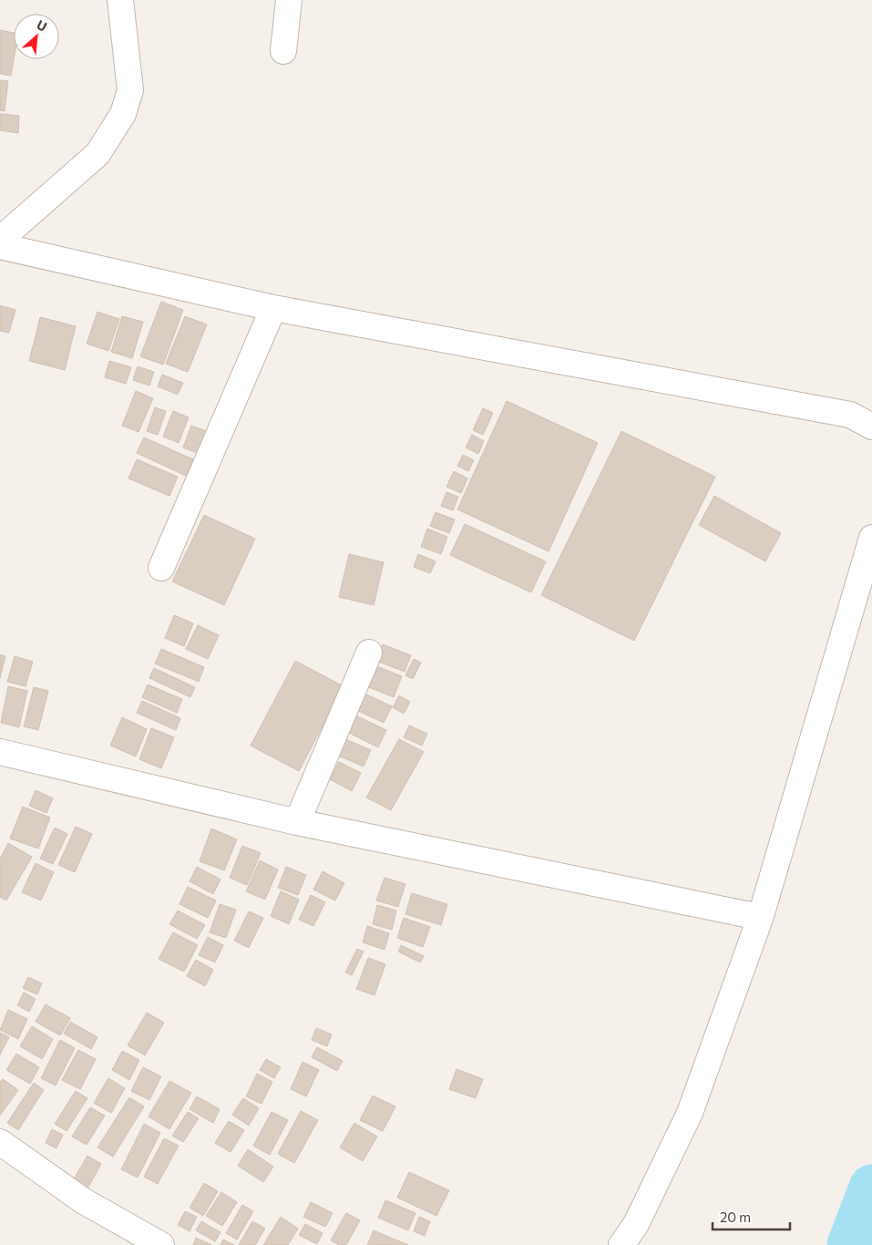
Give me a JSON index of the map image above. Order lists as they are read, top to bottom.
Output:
{
  "scale_bar": "20 m",
  "north": "top right"
}
